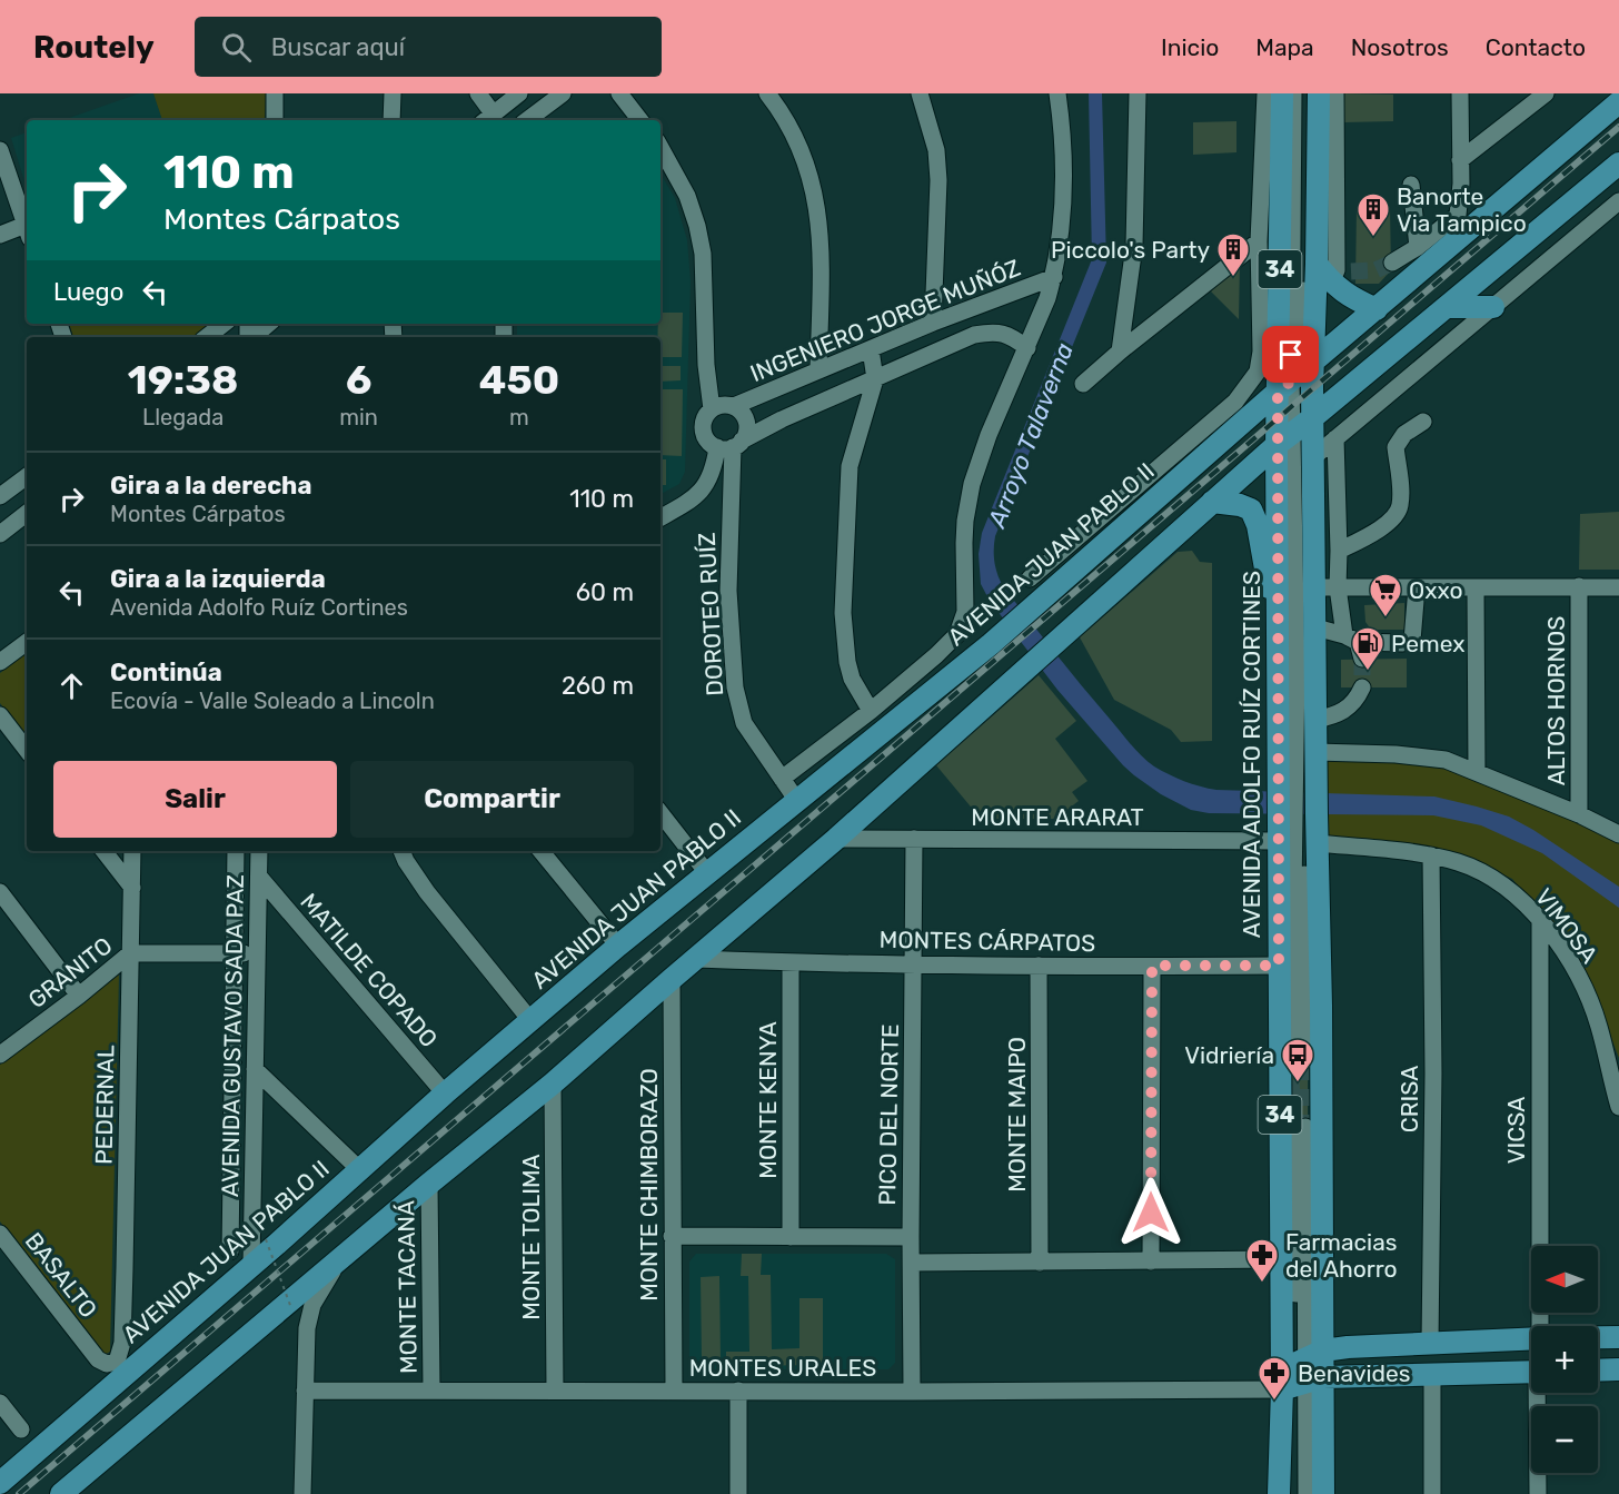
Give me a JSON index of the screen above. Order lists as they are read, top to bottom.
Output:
{
  "streets": {
    "main road": ["34", "AVENIDA JUAN PABLO II", "AVENIDA ADOLFO RUÍZ CORTINES"],
    "street": [
      "INGENIERO JORGE MUÑÓZ",
      "DOROTEO RUÍZ",
      "ALTOS HORNOS",
      "MONTE ARARAT",
      "VIMOSA",
      "MONTES CÁRPATOS",
      "MATILDE COPADO",
      "GRANITO",
      "AVENIDA GUSTAVO SADA PAZ",
      "CRISA",
      "MONTE KENYA",
      "PEDERNAL",
      "PICO DEL NORTE",
      "MONTE MAIPO",
      "VICSA",
      "MONTE CHIMBORAZO",
      "MONTE TOLIMA",
      "BASALTO",
      "MONTE TACANÁ",
      "MONTES URALES"
    ]
  },
  "crossings": [
    ["INGENIERO JORGE MUÑÓZ", "DOROTEO RUÍZ"],
    ["AVENIDA JUAN PABLO II", "DOROTEO RUÍZ"],
    ["AVENIDA JUAN PABLO II", "AVENIDA ADOLFO RUÍZ CORTINES"],
    ["AVENIDA JUAN PABLO II", "MATILDE COPADO"],
    ["AVENIDA JUAN PABLO II", "AVENIDA GUSTAVO SADA PAZ"],
    ["AVENIDA ADOLFO RUÍZ CORTINES", "MONTE ARARAT"],
    ["AVENIDA ADOLFO RUÍZ CORTINES", "VIMOSA"],
    ["AVENIDA ADOLFO RUÍZ CORTINES", "MONTES CÁRPATOS"],
    ["AVENIDA ADOLFO RUÍZ CORTINES", "MONTES URALES"],
    ["MONTE ARARAT", "PICO DEL NORTE"],
    ["VIMOSA", "CRISA"],
    ["VIMOSA", "VICSA"],
    ["MONTES CÁRPATOS", "MONTE KENYA"],
    ["MONTES CÁRPATOS", "PICO DEL NORTE"],
    ["MONTES CÁRPATOS", "MONTE MAIPO"],
    ["MATILDE COPADO", "AVENIDA GUSTAVO SADA PAZ"],
    ["GRANITO", "AVENIDA GUSTAVO SADA PAZ"],
    ["GRANITO", "PEDERNAL"],
    ["PEDERNAL", "BASALTO"],
    ["PICO DEL NORTE", "MONTES URALES"],
    ["MONTE CHIMBORAZO", "MONTES URALES"],
    ["MONTE TOLIMA", "MONTES URALES"],
    ["MONTE TACANÁ", "MONTES URALES"]
  ],
  "water": ["Arroyo Talaverna"],
  "places": {
    "building": ["Banorte Via Tampico", "Piccolo's Party"],
    "supermarket": ["Oxxo"],
    "fuel station": ["Pemex"],
    "bus stop": ["Vidriería"],
    "pharmacy": ["Farmacias del Ahorro", "Benavides"]
  },
  "north": "left",
  "page": {
    "header": "Routely",
    "search": "Buscar aquí",
    "nav": [
      "Inicio",
      "Mapa",
      "Nosotros",
      "Contacto"
    ],
    "turn": ["110 m", "Montes Cárpatos"],
    "then": "Luego",
    "eta": [
      "19:38",
      "Llegada",
      "6",
      "min",
      "450",
      "m"
    ],
    "list": [
      {
        "name": "Gira a la derecha",
        "note": "Montes Cárpatos",
        "value": "110 m"
      },
      {
        "name": "Gira a la izquierda",
        "note": "Avenida Adolfo Ruíz Cortines",
        "value": "60 m"
      },
      {
        "name": "Continúa",
        "note": "Ecovía - Valle Soleado a Lincoln",
        "value": "260 m"
      }
    ],
    "buttons": ["Salir", "Compartir"],
    "map_buttons": ["+", "−"]
  }
}
